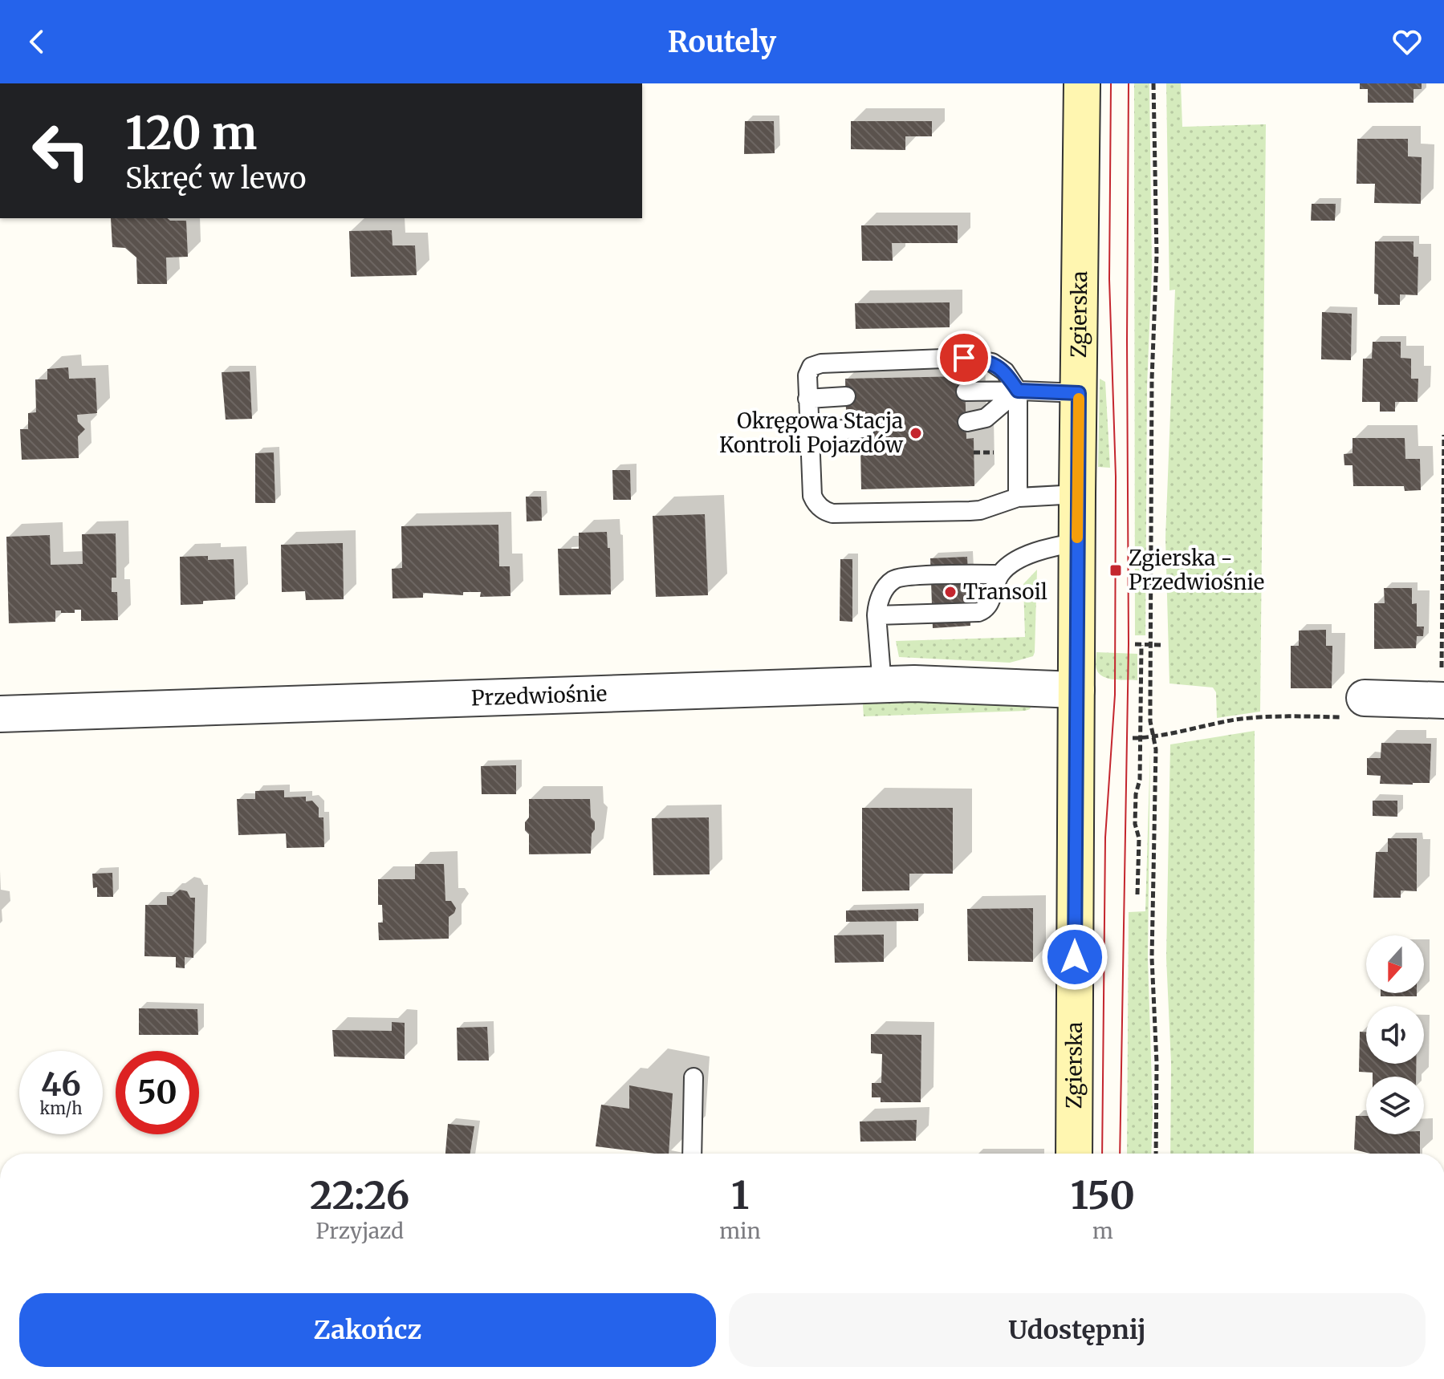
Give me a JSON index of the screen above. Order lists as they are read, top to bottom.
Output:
{
  "streets": {
    "main road": ["Zgierska"],
    "street": ["Przedwiośnie"]
  },
  "crossings": [
    ["Zgierska", "Przedwiośnie"]
  ],
  "places": {
    "other": ["Okręgowa Stacja Kontroli Pojazdów", "Transoil"],
    "transit": ["Zgierska - Przedwiośnie"]
  },
  "north": "bottom",
  "page": {
    "header": "Routely",
    "turn": ["120 m", "Skręć w lewo"],
    "speed": "46 km/h",
    "limit": "50",
    "eta": [
      "22:26",
      "Przyjazd",
      "1",
      "min",
      "150",
      "m"
    ],
    "buttons": ["Zakończ", "Udostępnij"]
  }
}
